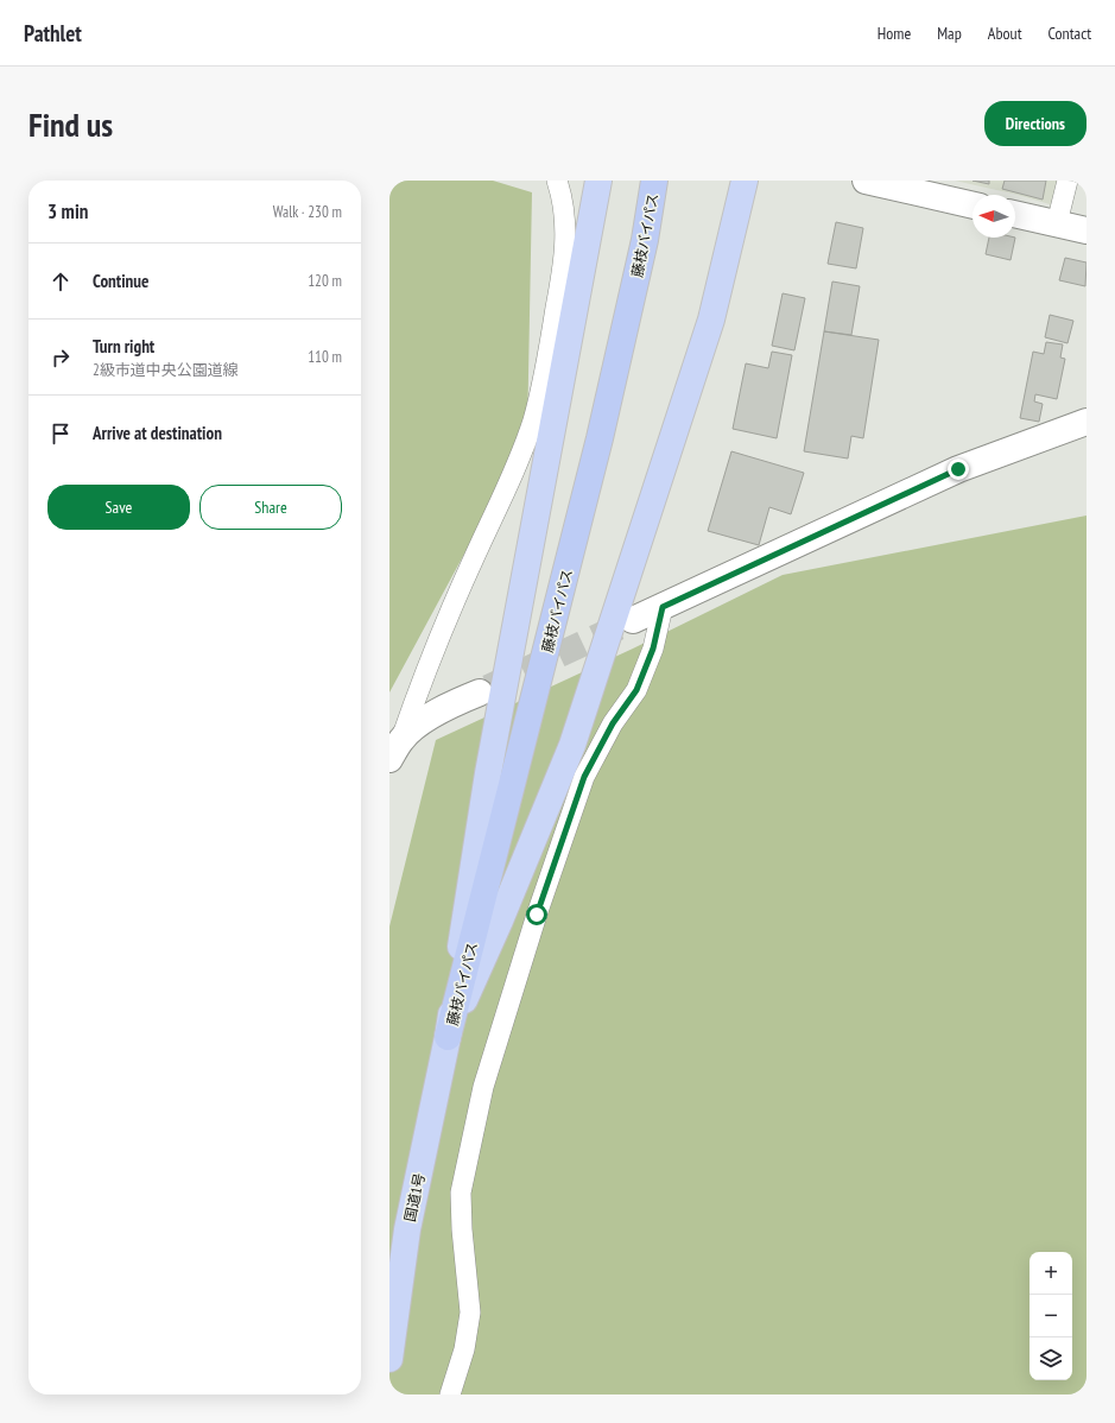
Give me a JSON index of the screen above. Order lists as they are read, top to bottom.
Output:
{
  "streets": {
    "highway": ["藤枝バイパス", "国道1号"]
  },
  "crossings": [
    ["藤枝バイパス", "国道1号"]
  ],
  "north": "left",
  "page": {
    "header": "Pathlet",
    "nav": [
      "Home",
      "Map",
      "About",
      "Contact"
    ],
    "buttons": [
      "Directions",
      ["Save", "Share"]
    ],
    "title": "Find us",
    "heading": ["3 min", "Walk · 230 m"],
    "list": [
      ["Continue", "120 m"],
      ["Turn right", "2級市道中央公園道線", "110 m"],
      "Arrive at destination"
    ],
    "map_buttons": ["+", "−"]
  }
}
